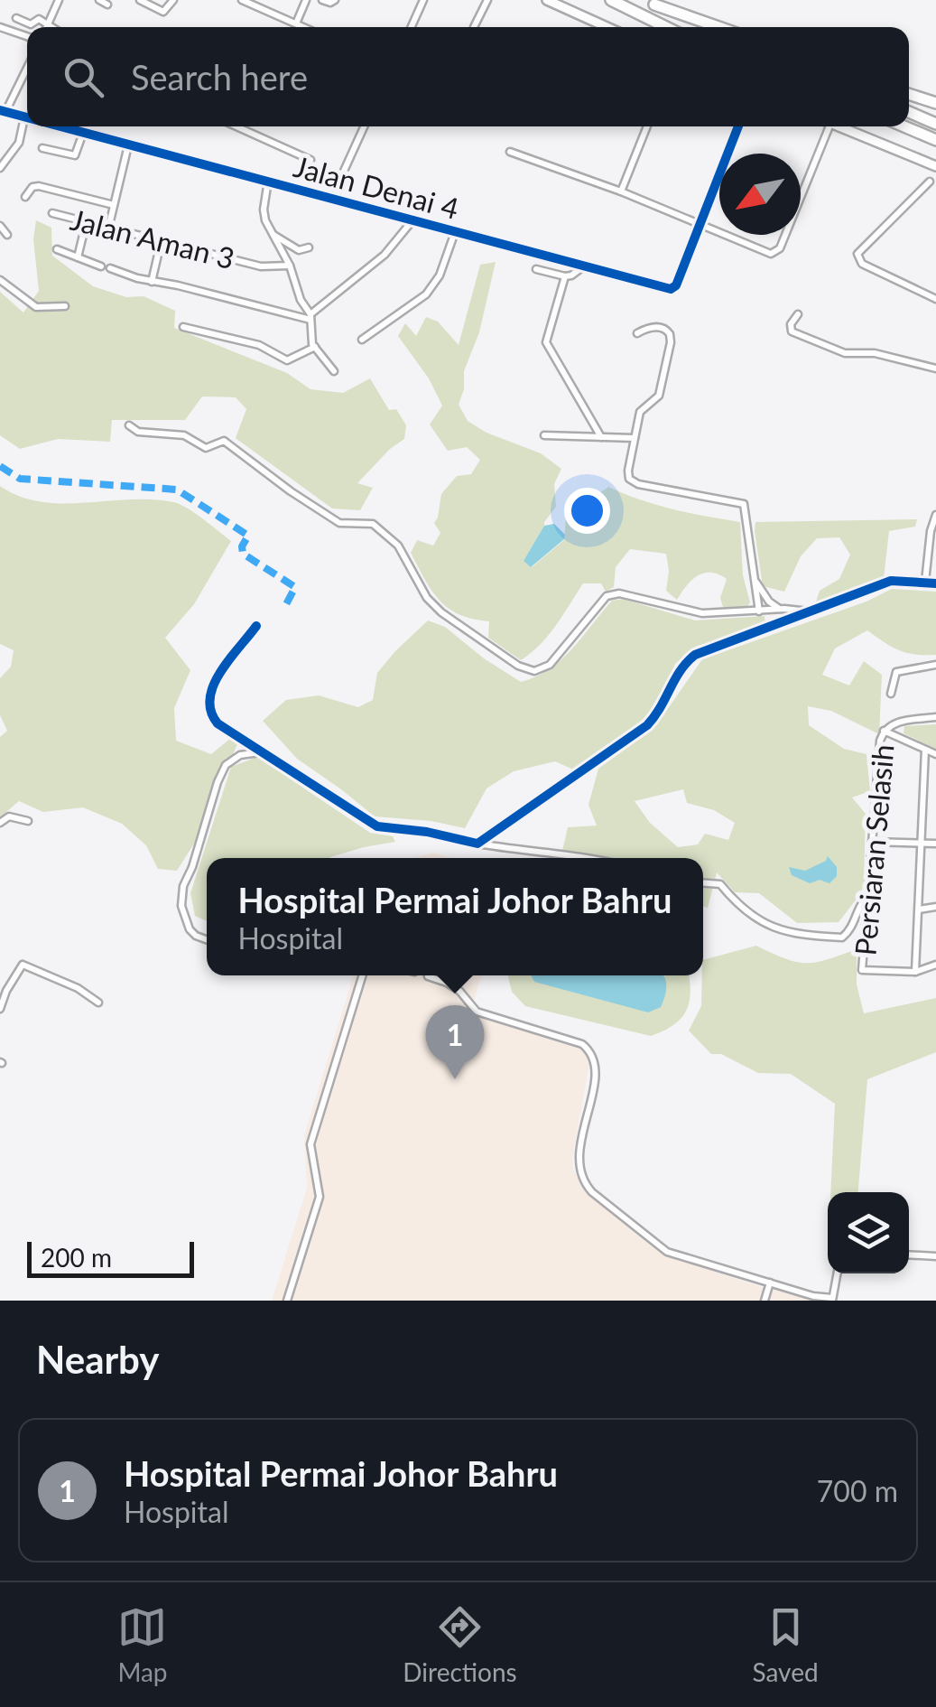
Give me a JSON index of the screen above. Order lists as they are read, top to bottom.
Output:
{
  "streets": {
    "street": ["Jalan Denai 4", "Jalan Aman 3", "Persiaran Selasih"]
  },
  "scale_bar": "200 m",
  "north": "bottom left",
  "page": {
    "search": "Search here",
    "popup": ["Hospital Permai Johor Bahru", "Hospital"],
    "pins": "1",
    "scale": "200 m",
    "heading": "Nearby",
    "list": [
      {
        "mark": "1",
        "name": "Hospital Permai Johor Bahru",
        "note": "Hospital",
        "value": "700 m"
      }
    ],
    "nav": ["Map", "Directions", "Saved"]
  }
}
